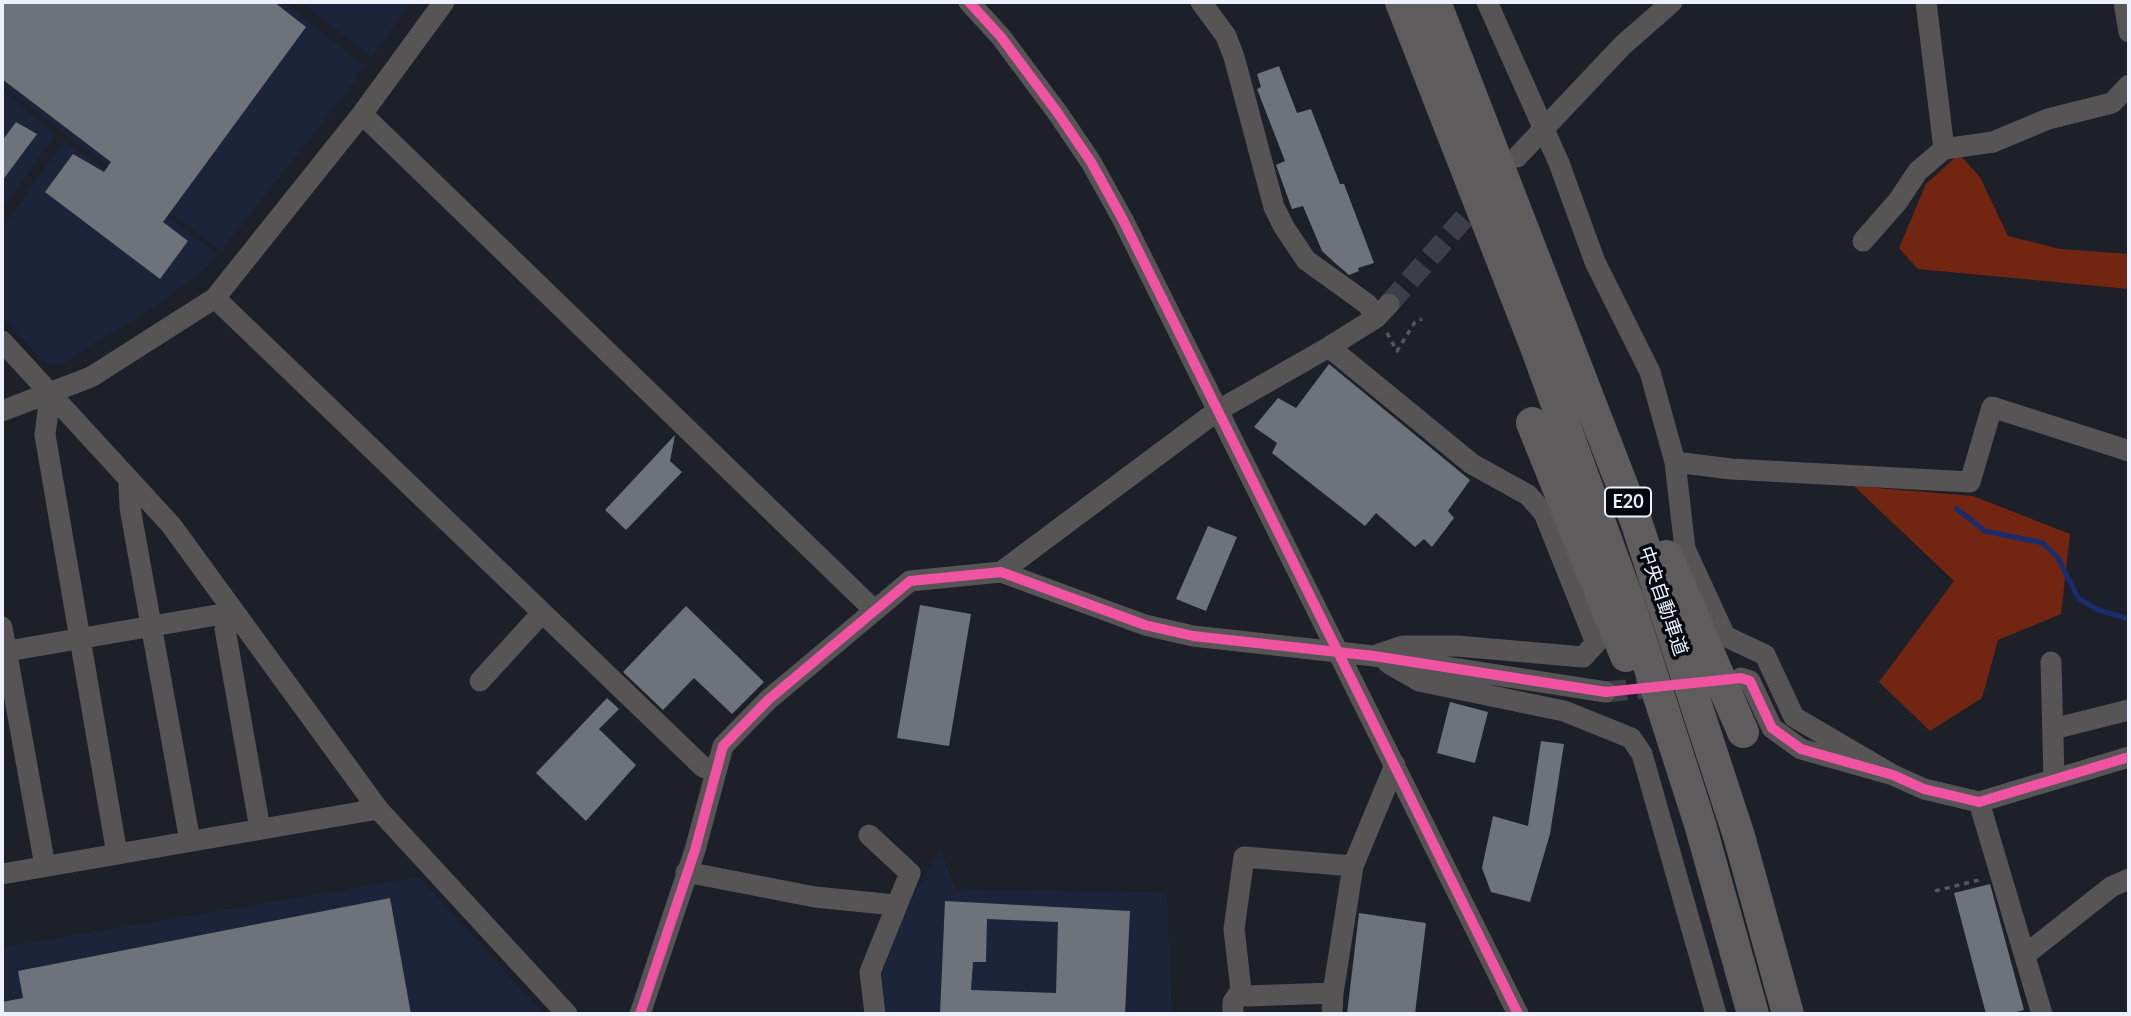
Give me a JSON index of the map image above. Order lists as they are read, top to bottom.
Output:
{
  "streets": {
    "highway": ["E20", "中央自動車道"]
  }
}
